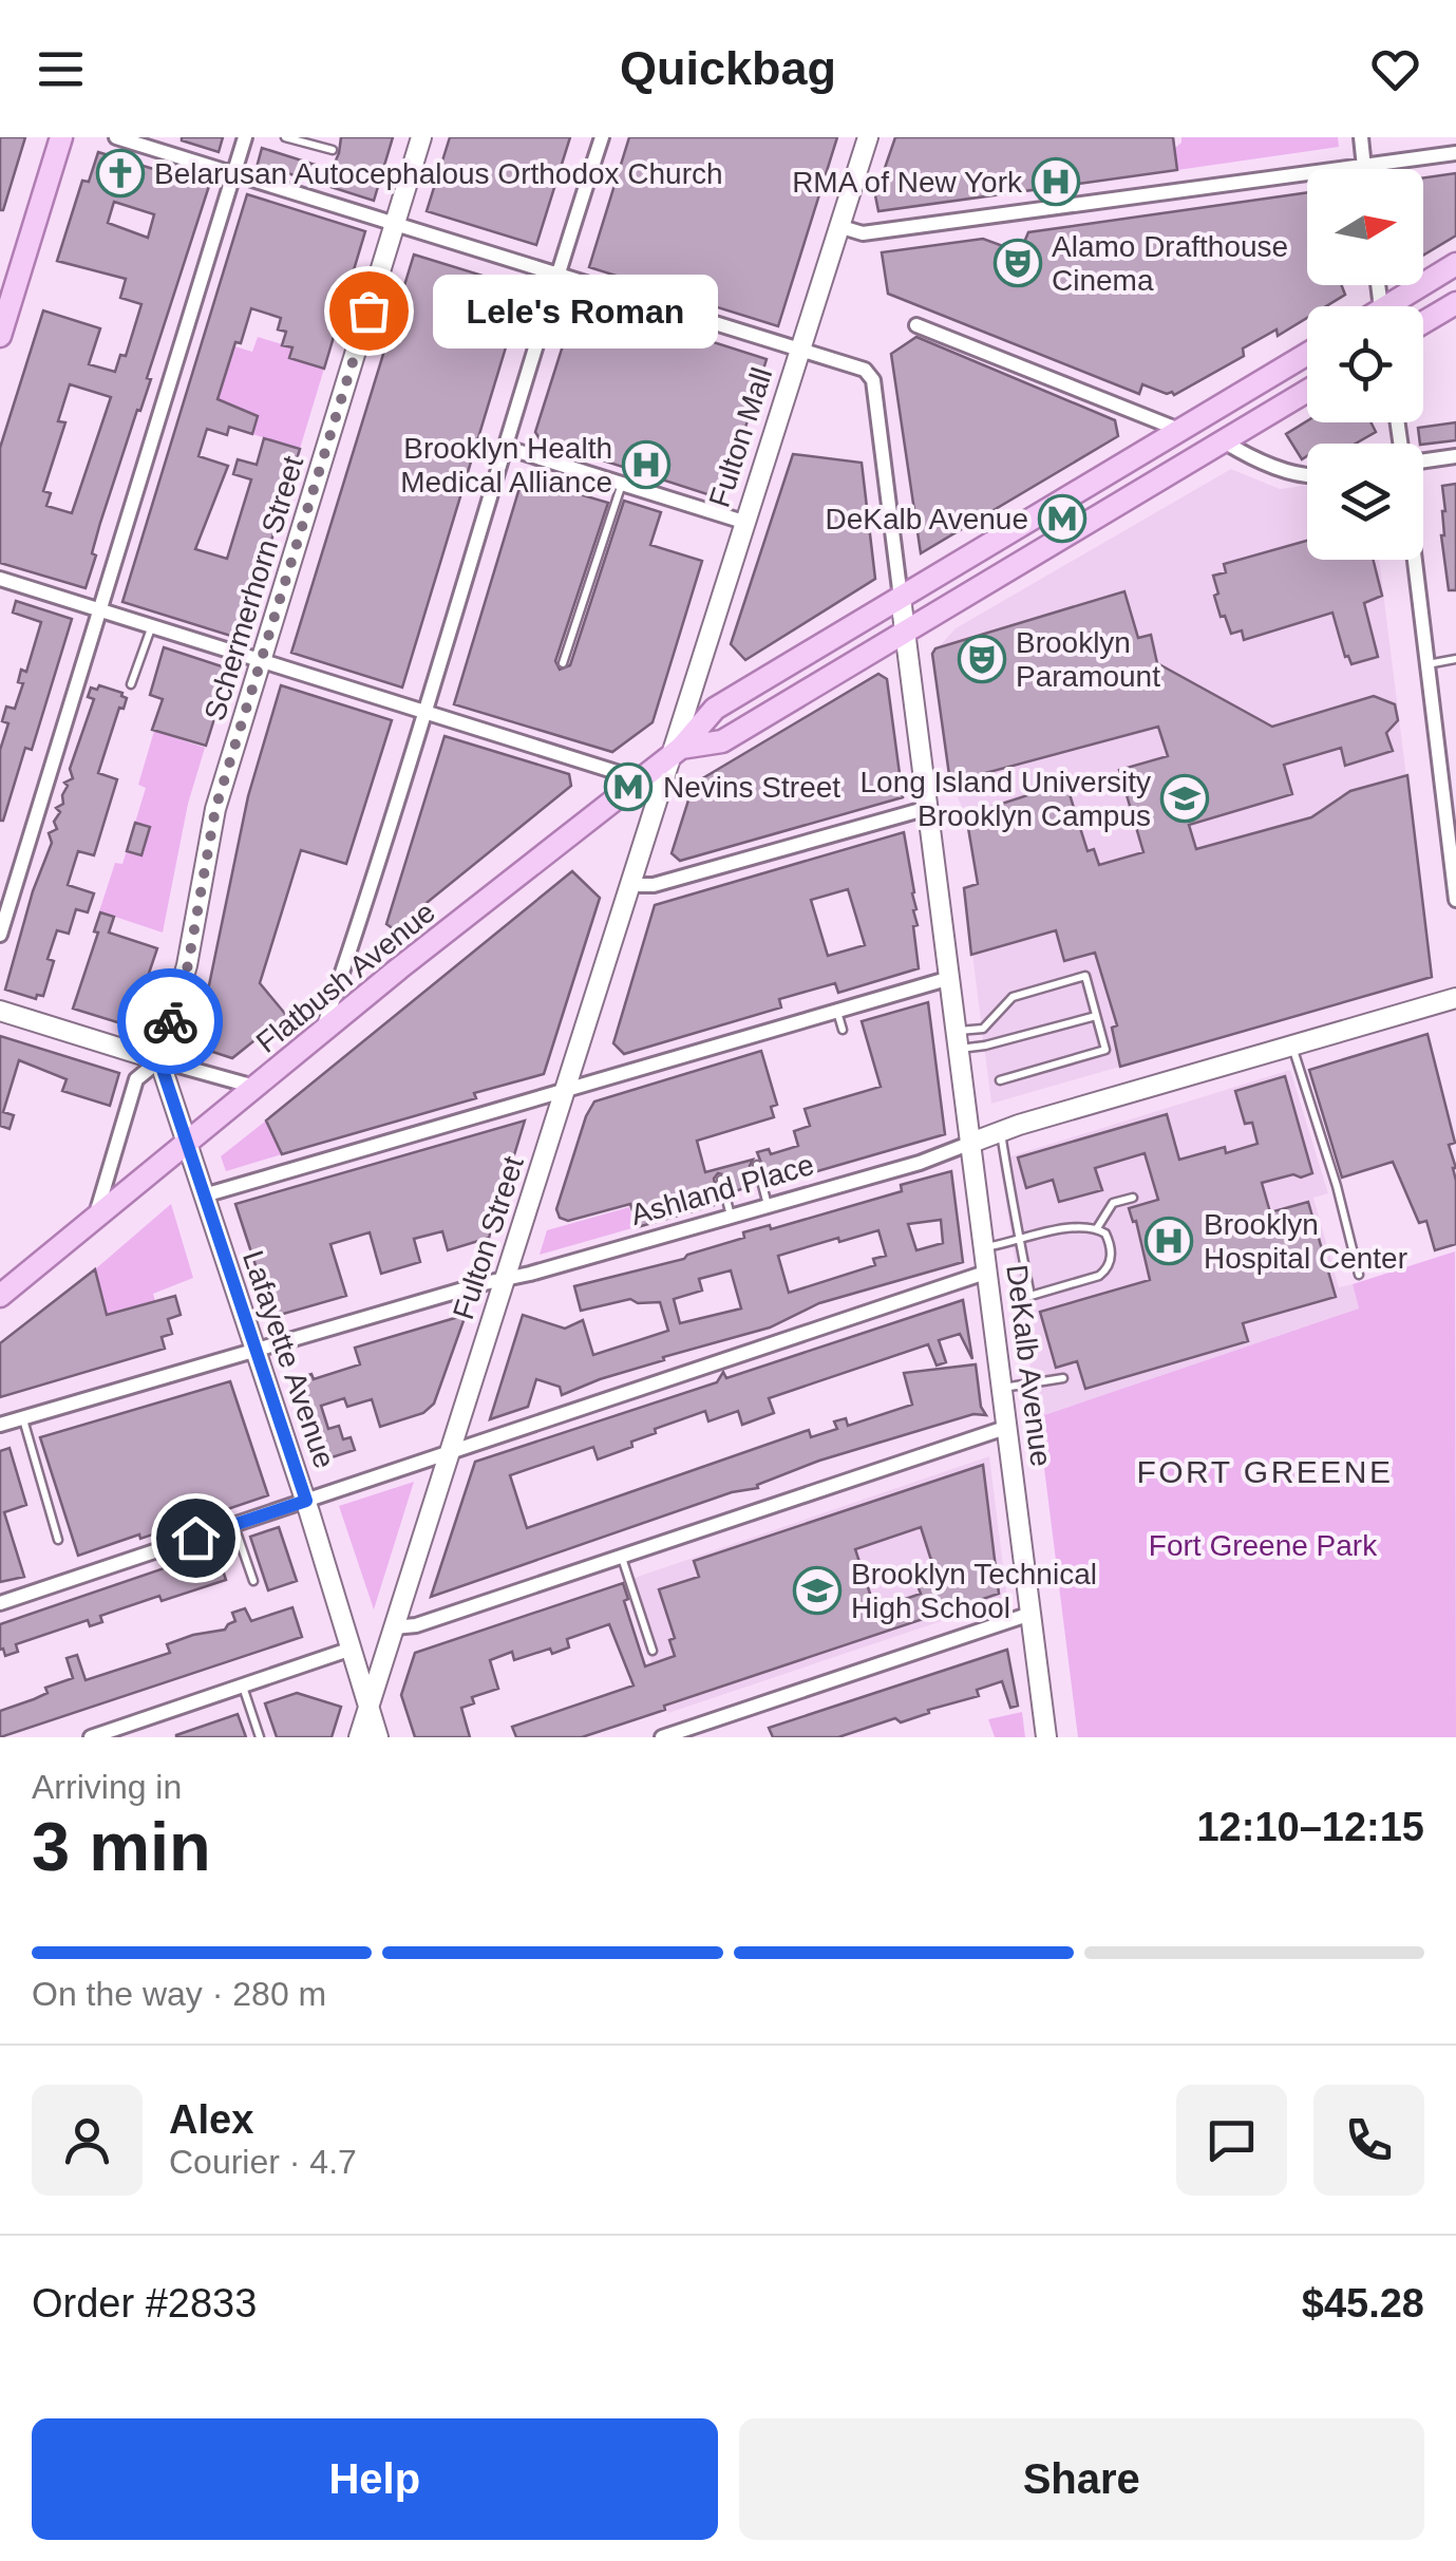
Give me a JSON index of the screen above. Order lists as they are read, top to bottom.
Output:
{
  "streets": {
    "main road": [
      "Fulton Mall",
      "Schermerhorn Street",
      "Flatbush Avenue",
      "Ashland Place",
      "Fulton Street",
      "Lafayette Avenue",
      "DeKalb Avenue"
    ]
  },
  "crossings": [
    ["Fulton Mall", "Flatbush Avenue"],
    ["Fulton Mall", "Fulton Street"],
    ["Fulton Mall", "DeKalb Avenue"],
    ["Schermerhorn Street", "Lafayette Avenue"],
    ["Flatbush Avenue", "Fulton Street"],
    ["Flatbush Avenue", "Lafayette Avenue"],
    ["Ashland Place", "Fulton Street"],
    ["Ashland Place", "Lafayette Avenue"],
    ["Ashland Place", "DeKalb Avenue"],
    ["Fulton Street", "Lafayette Avenue"]
  ],
  "districts": ["FORT GREENE"],
  "parks": ["Fort Greene Park"],
  "places": {
    "church": ["Belarusan Autocephalous Orthodox Church"],
    "hospital": ["RMA of New York", "Brooklyn Health Medical Alliance", "Brooklyn Hospital Center"],
    "theatre": ["Alamo Drafthouse Cinema", "Brooklyn Paramount"],
    "other": ["Lele's Roman"],
    "metro station": ["DeKalb Avenue", "Nevins Street"],
    "school or university": ["Long Island University Brooklyn Campus", "Brooklyn Technical High School"]
  },
  "north": "right",
  "page": {
    "header": "Quickbag",
    "bubble": "Lele's Roman",
    "heading": ["3 min", "Arriving in", "12:10–12:15"],
    "panel": [
      "Alex",
      "Courier · 4.7",
      "Order #2833",
      "$45.28"
    ],
    "bar": "On the way · 280 m",
    "buttons": ["Help", "Share"]
  }
}
